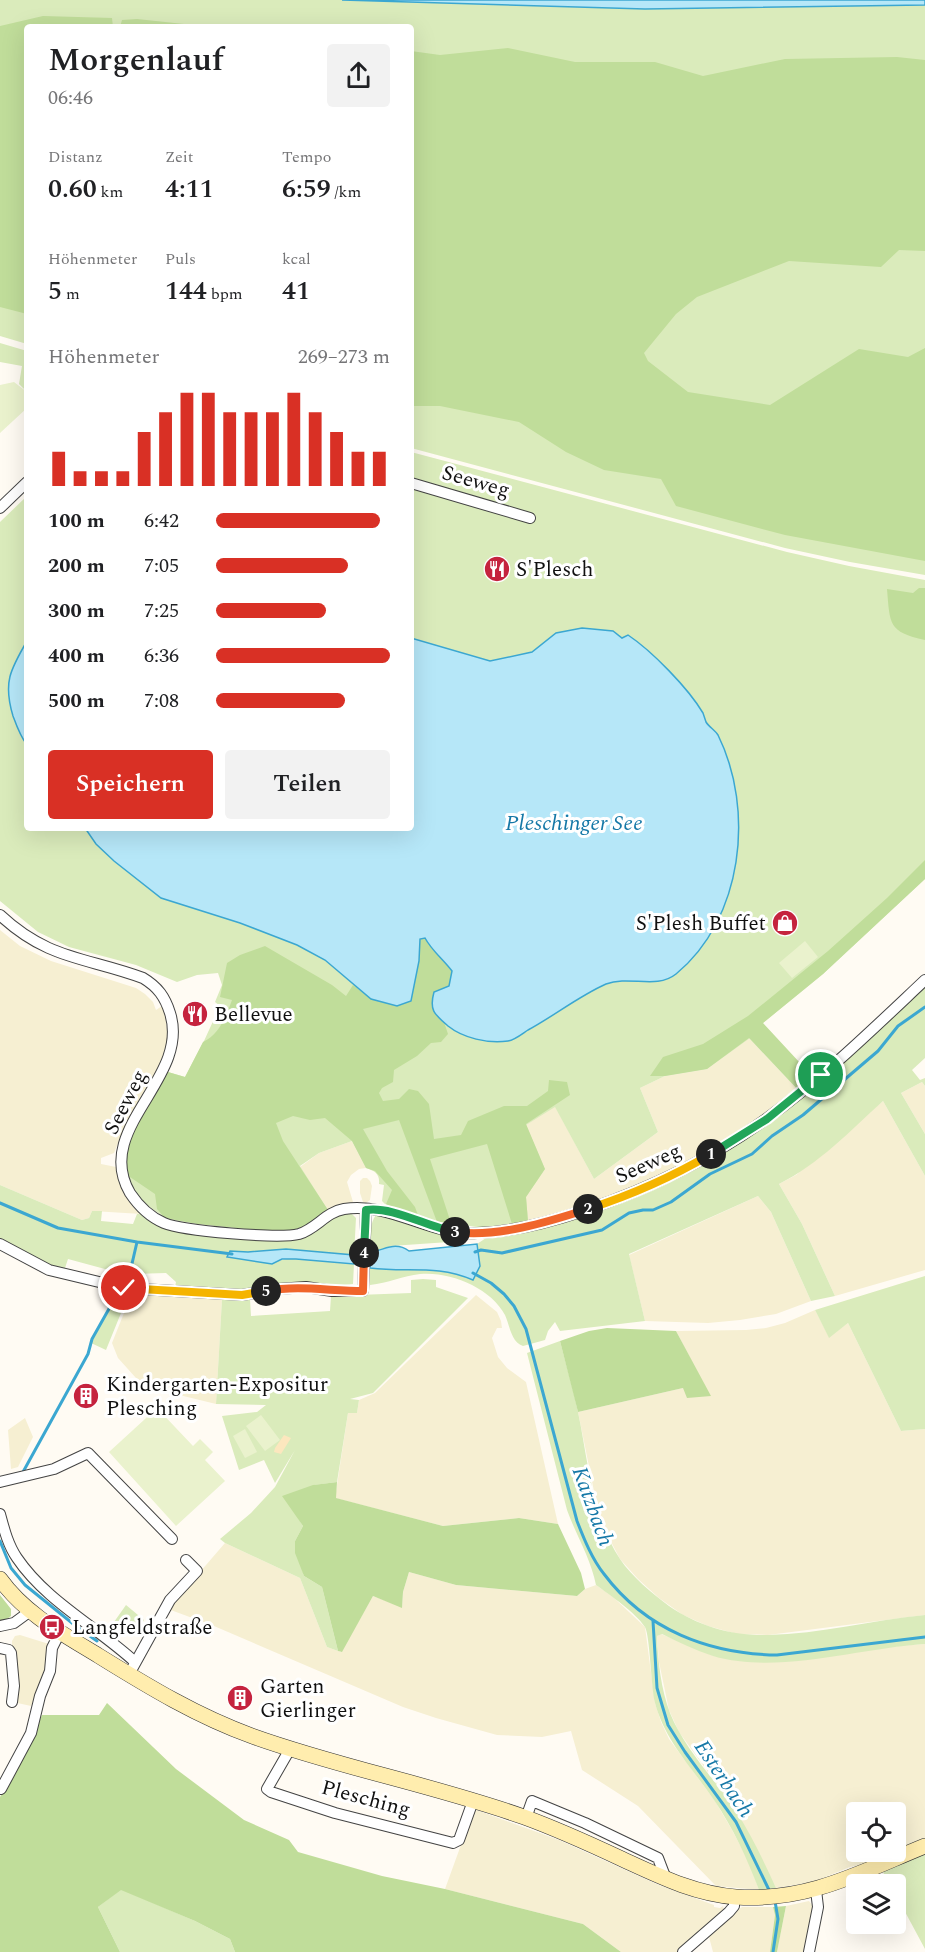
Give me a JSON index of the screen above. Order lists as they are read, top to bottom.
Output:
{
  "streets": {
    "main road": ["Plesching"],
    "street": ["Seeweg"]
  },
  "water": ["Pleschinger See", "Katzbach", "Esterbach"],
  "places": {
    "restaurant": ["S'Plesch", "Bellevue"],
    "shop": ["S'Plesh Buffet"],
    "building": ["Kindergarten-Expositur Plesching", "Garten Gierlinger"],
    "bus stop": ["Langfeldstraße"]
  },
  "page": {
    "heading": ["Morgenlauf", "06:46"],
    "stats": [
      ["Distanz", "0.60 km"],
      ["Zeit", "4:11"],
      ["Tempo", "6:59 /km"],
      ["Höhenmeter", "5 m"],
      ["Puls", "144 bpm"],
      ["kcal", "41"]
    ],
    "chart": ["Höhenmeter", "269–273 m"],
    "list": [
      {
        "name": "100 m",
        "note": "6:42"
      },
      {
        "name": "200 m",
        "note": "7:05"
      },
      {
        "name": "300 m",
        "note": "7:25"
      },
      {
        "name": "400 m",
        "note": "6:36"
      },
      {
        "name": "500 m",
        "note": "7:08"
      }
    ],
    "buttons": ["Speichern", "Teilen"],
    "pins": [
      "1",
      "2",
      "3",
      "4",
      "5"
    ]
  }
}
